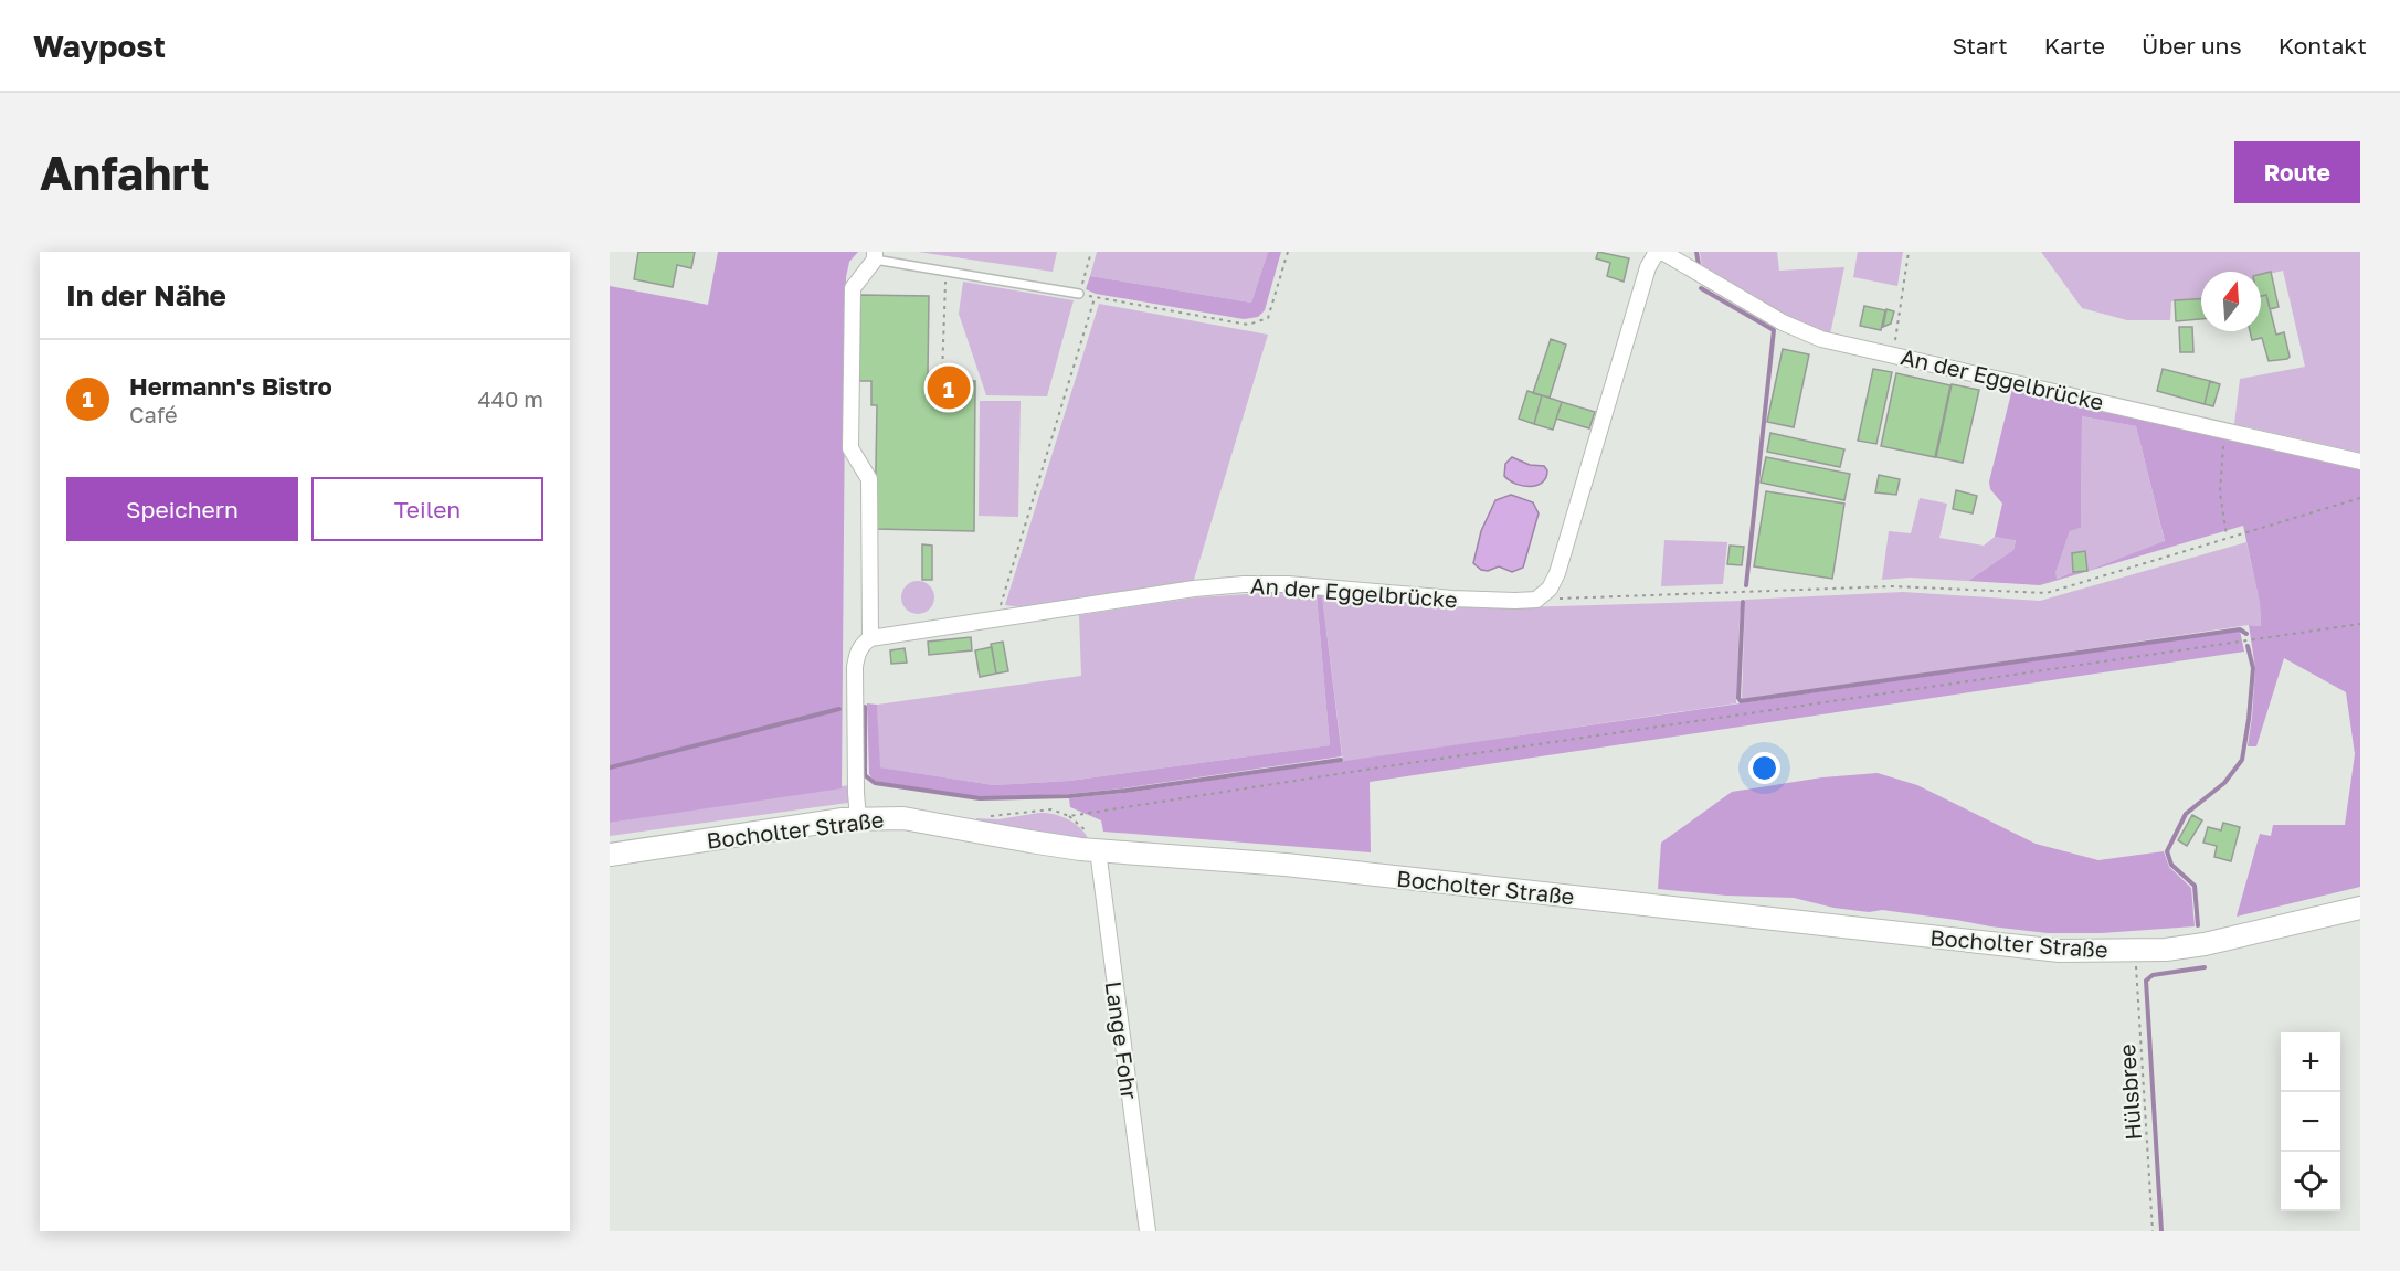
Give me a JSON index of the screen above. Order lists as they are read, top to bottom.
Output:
{
  "streets": {
    "main road": ["Bocholter Straße"],
    "street": ["An der Eggelbrücke", "Lange Fohr"],
    "path": ["Hülsbree"]
  },
  "crossings": [
    ["Bocholter Straße", "Lange Fohr"],
    ["Bocholter Straße", "Hülsbree"]
  ],
  "north": "top",
  "page": {
    "header": "Waypost",
    "nav": [
      "Start",
      "Karte",
      "Über uns",
      "Kontakt"
    ],
    "buttons": [
      "Route",
      ["Speichern", "Teilen"]
    ],
    "title": "Anfahrt",
    "heading": "In der Nähe",
    "list": [
      {
        "mark": "1",
        "name": "Hermann's Bistro",
        "note": "Café",
        "value": "440 m"
      }
    ],
    "pins": "1",
    "map_buttons": ["+", "−"]
  }
}
